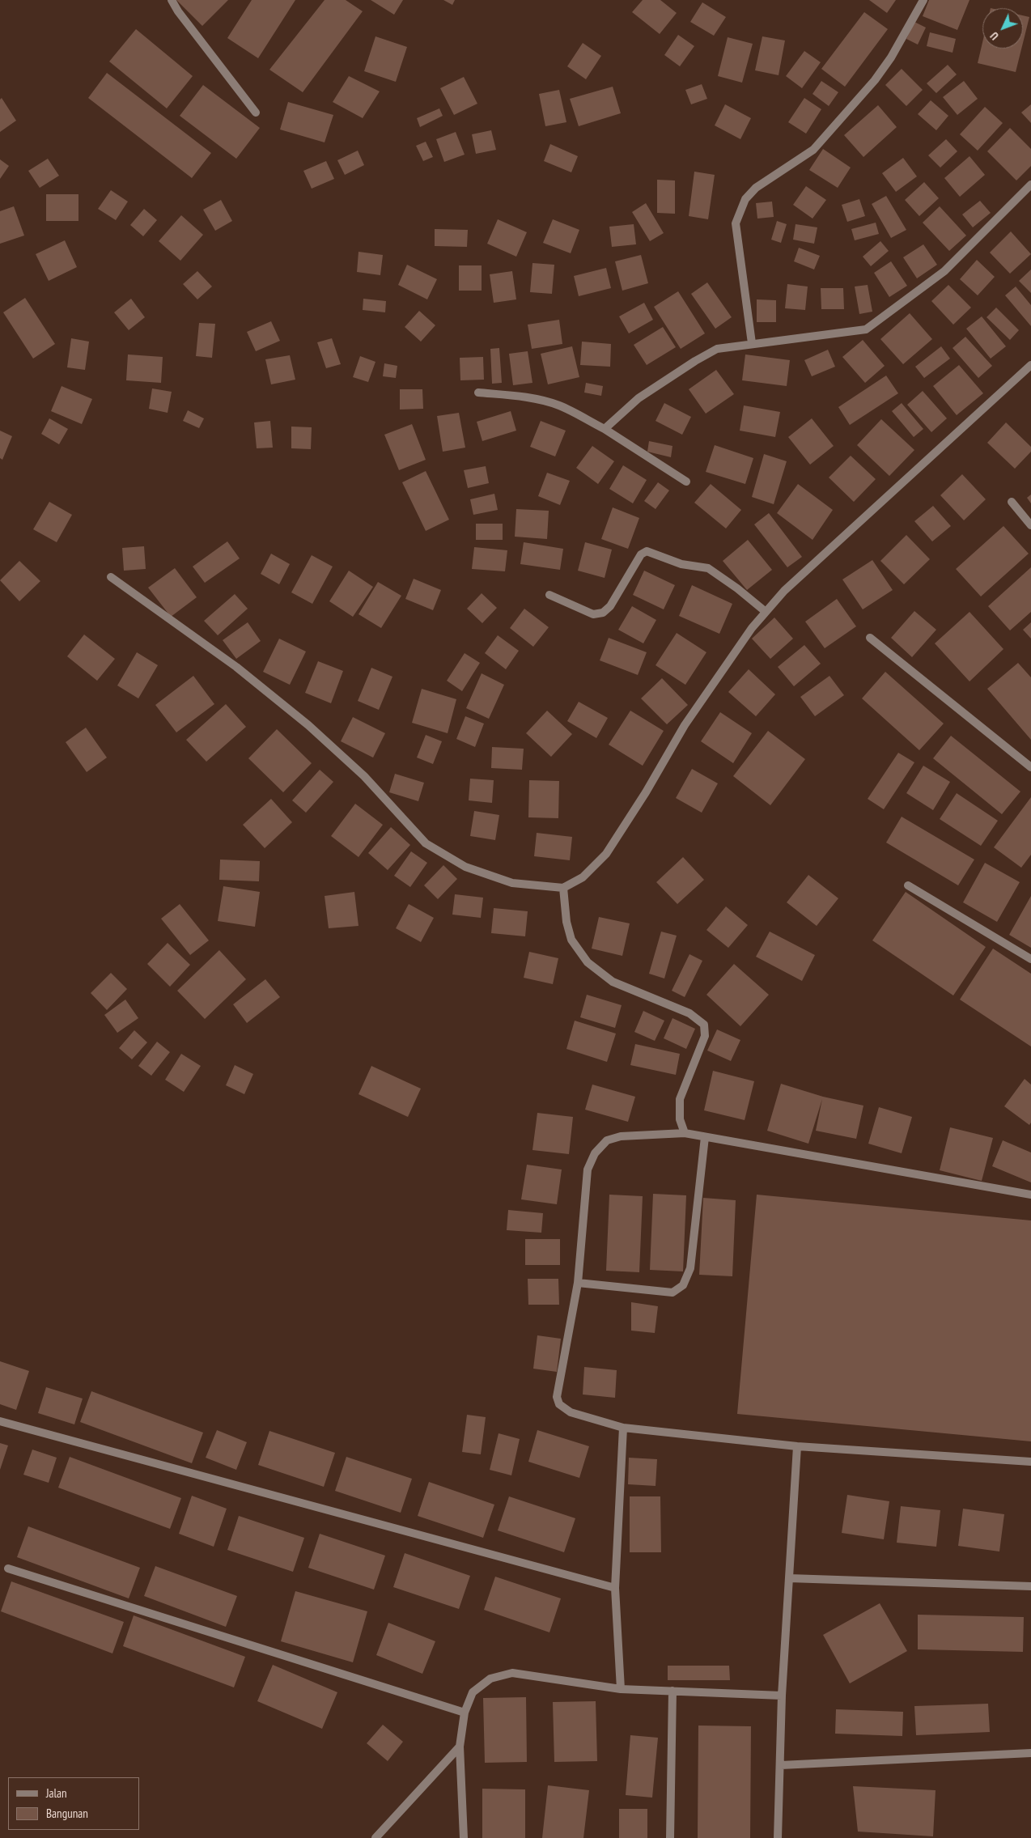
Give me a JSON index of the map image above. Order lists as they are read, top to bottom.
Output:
{
  "legend": ["Jalan", "Bangunan"],
  "north": "bottom left"
}
